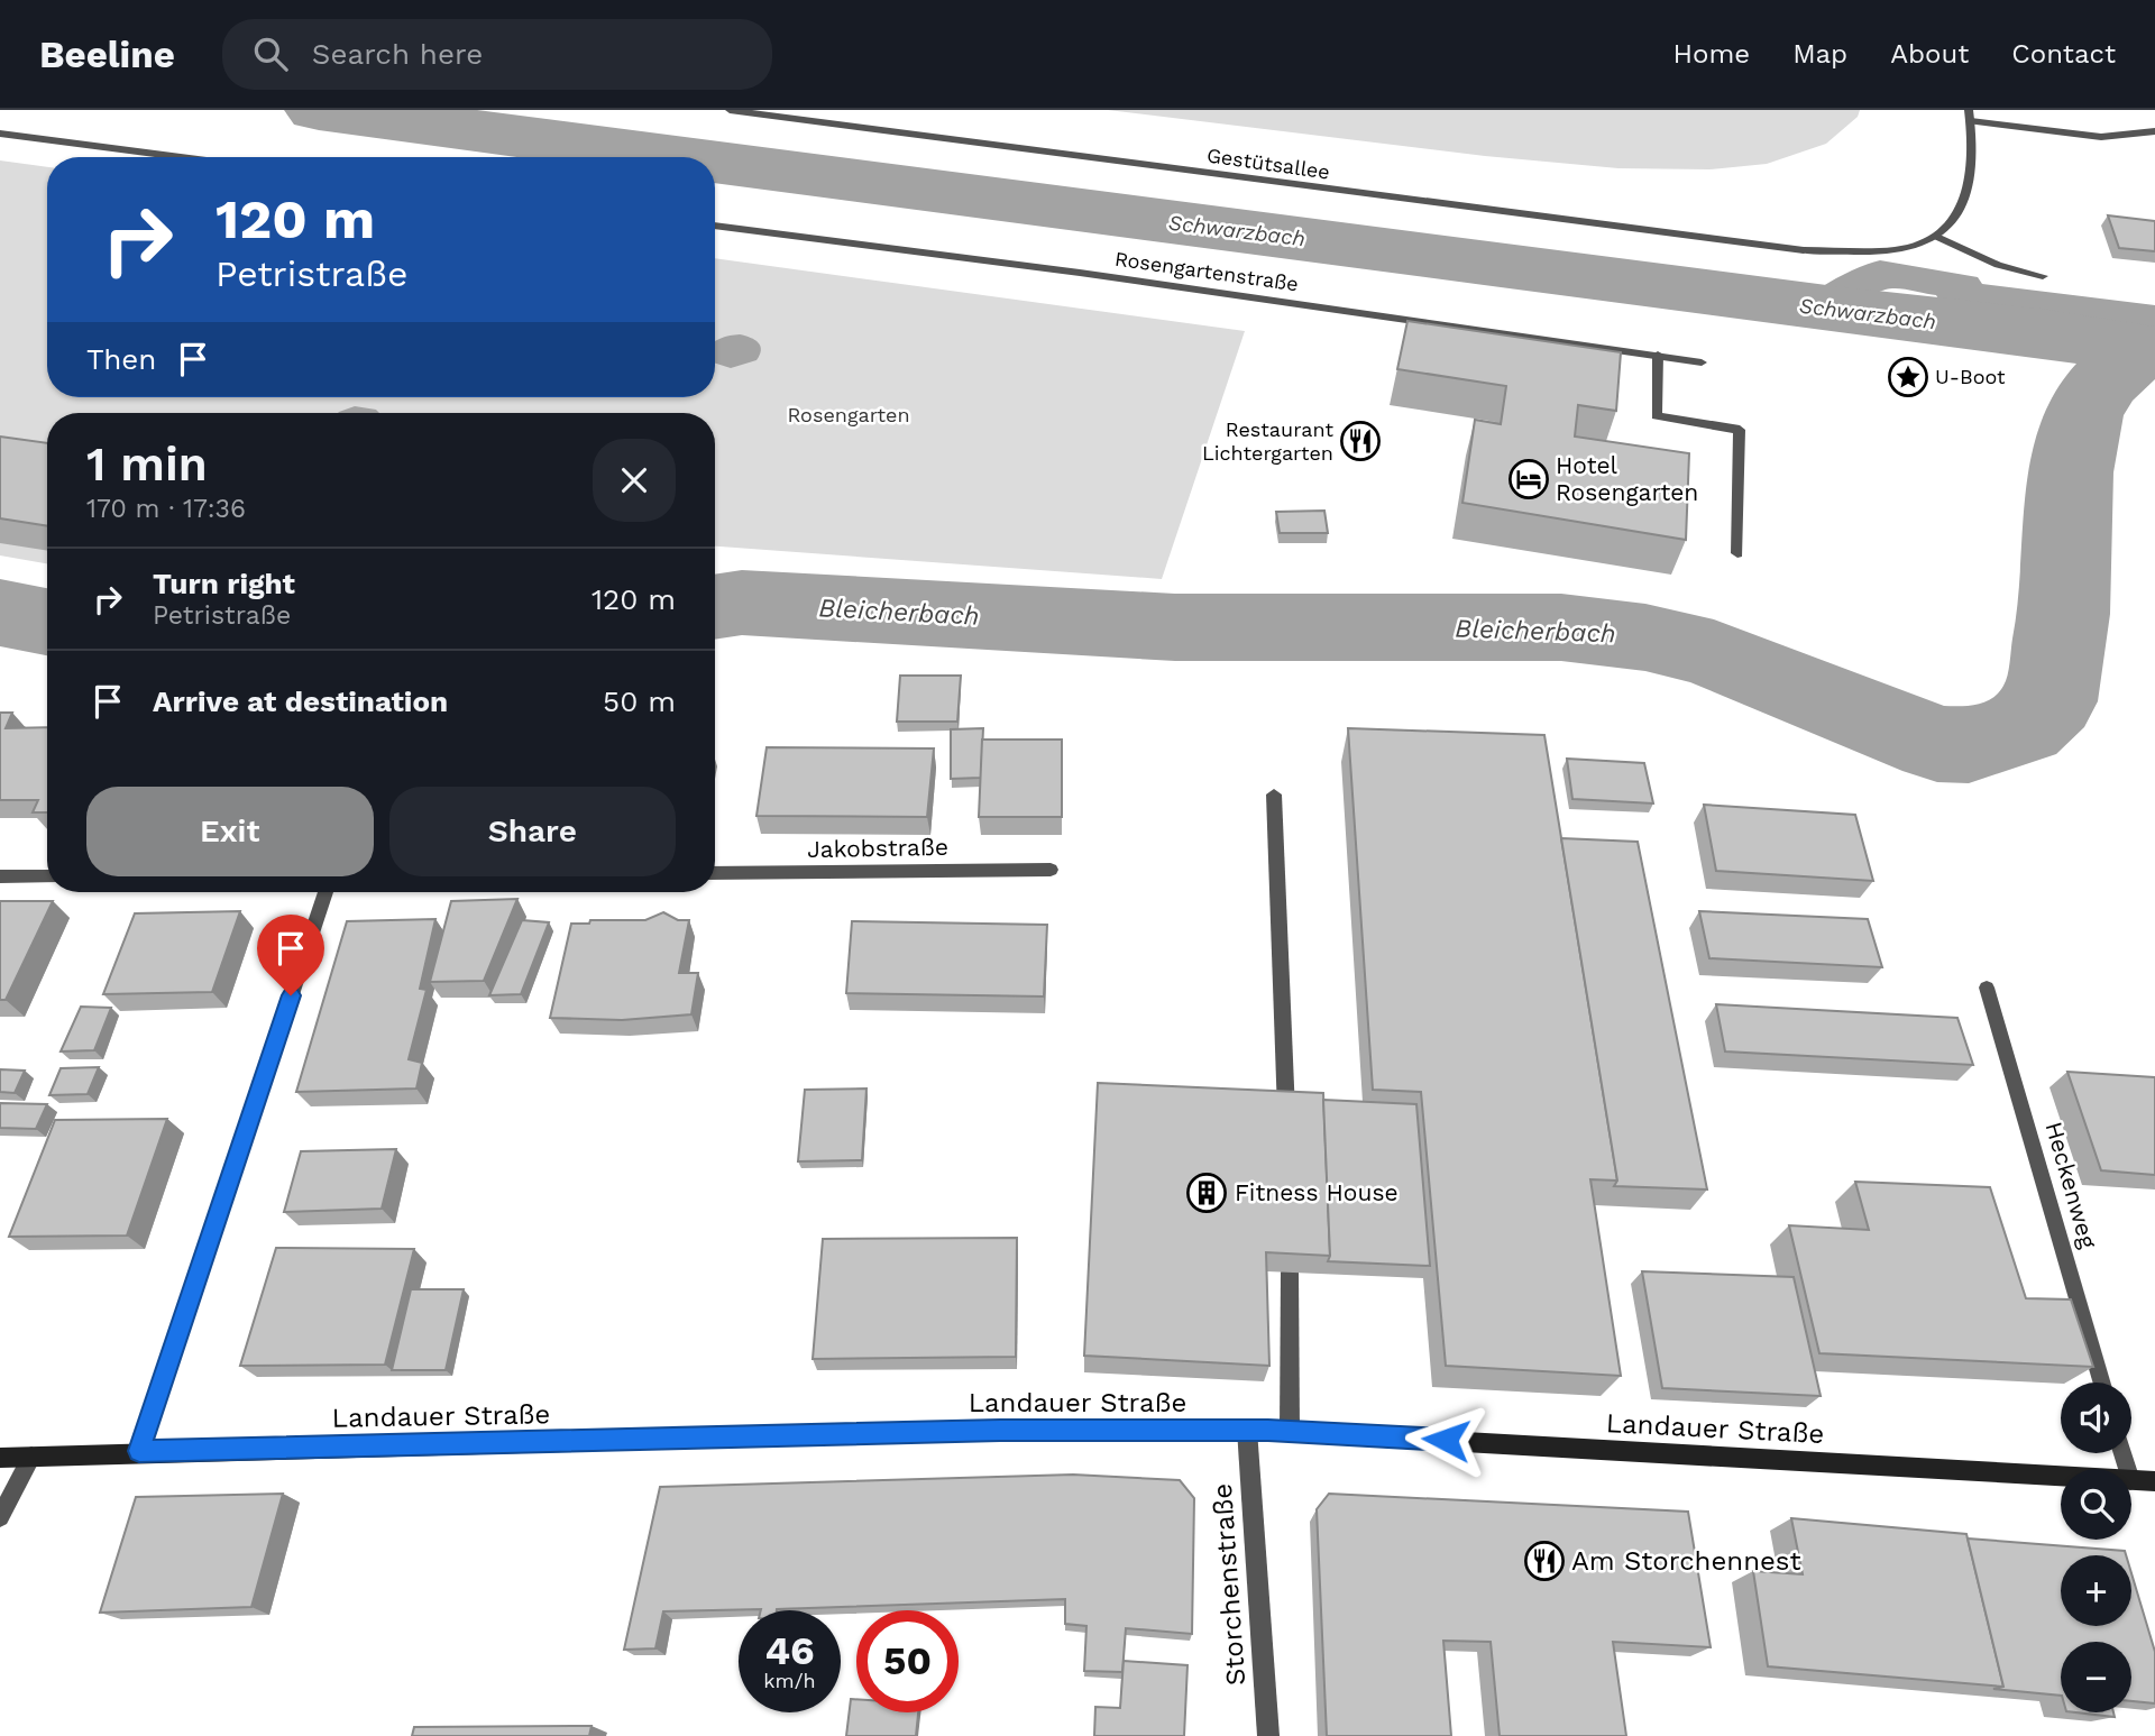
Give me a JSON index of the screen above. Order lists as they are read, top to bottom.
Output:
{
  "streets": {
    "main road": ["Landauer Straße"],
    "street": [
      "Gestütsallee",
      "Rosengartenstraße",
      "Jakobstraße",
      "Heckenweg",
      "Storchenstraße"
    ]
  },
  "crossings": [
    ["Landauer Straße", "Storchenstraße"]
  ],
  "water": ["Schwarzbach", "Bleicherbach"],
  "parks": ["Rosengarten"],
  "places": {
    "place": ["U-Boot"],
    "restaurant": ["Restaurant Lichtergarten", "Am Storchennest"],
    "hotel": ["Hotel Rosengarten"],
    "building": ["Fitness House"]
  },
  "page": {
    "header": "Beeline",
    "search": "Search here",
    "nav": [
      "Home",
      "Map",
      "About",
      "Contact"
    ],
    "turn": ["120 m", "Petristraße"],
    "then": "Then",
    "heading": ["1 min", "170 m · 17:36"],
    "list": [
      {
        "name": "Turn right",
        "note": "Petristraße",
        "value": "120 m"
      },
      {
        "name": "Arrive at destination",
        "value": "50 m"
      }
    ],
    "buttons": ["Exit", "Share"],
    "map_buttons": ["+", "−"],
    "speed": "46 km/h",
    "limit": "50"
  }
}
